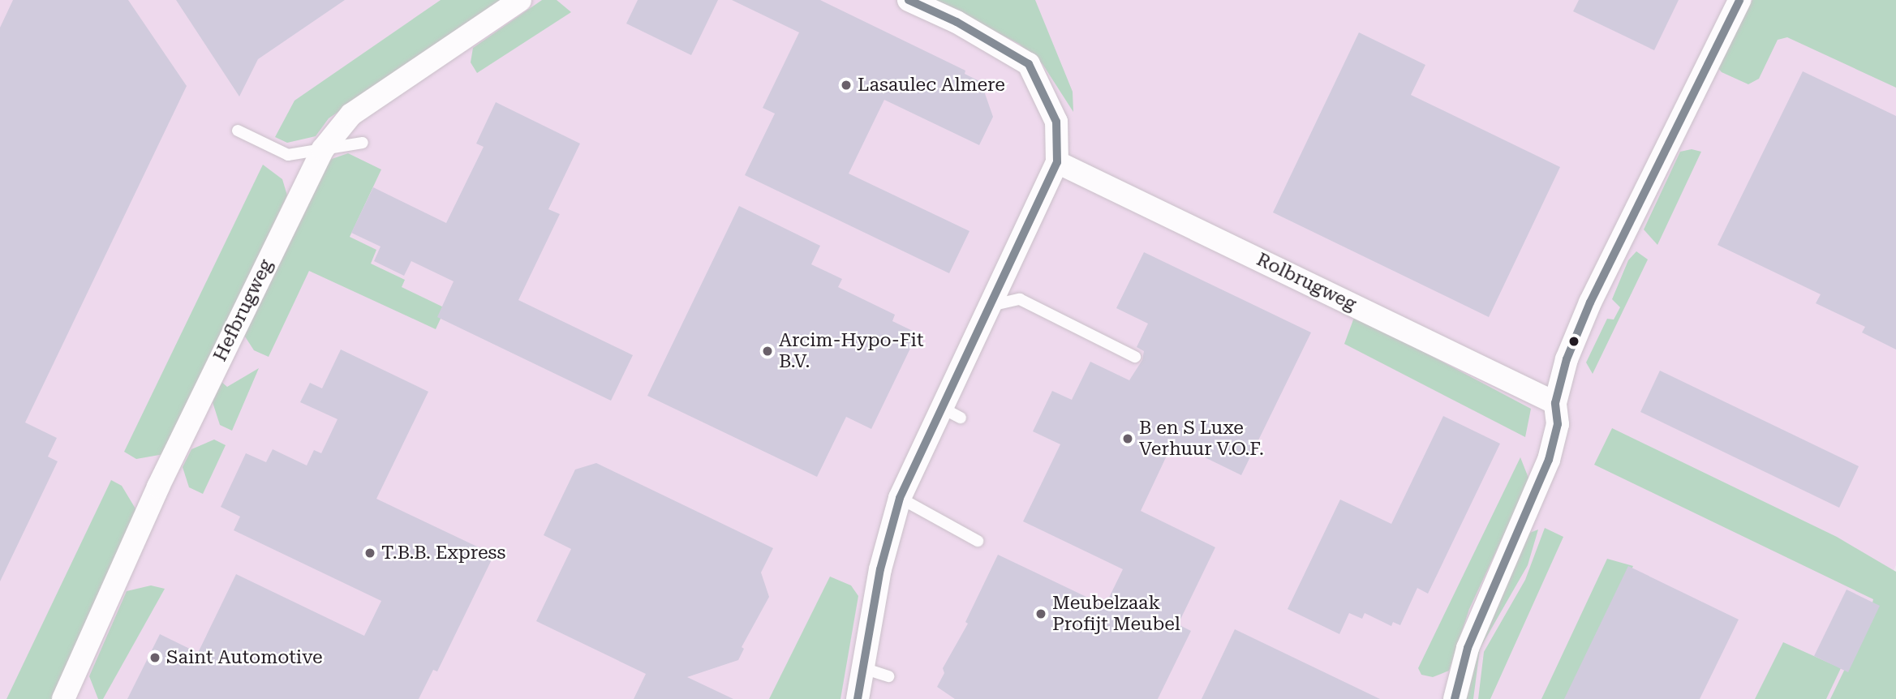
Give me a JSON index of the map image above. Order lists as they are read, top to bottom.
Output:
{
  "streets": {
    "street": ["Rolbrugweg", "Hefbrugweg"]
  },
  "places": [
    "Lasaulec Almere",
    "Arcim-Hypo-Fit B.V.",
    "B en S Luxe Verhuur V.O.F.",
    "T.B.B. Express",
    "Meubelzaak Profijt Meubel",
    "Saint Automotive"
  ]
}
